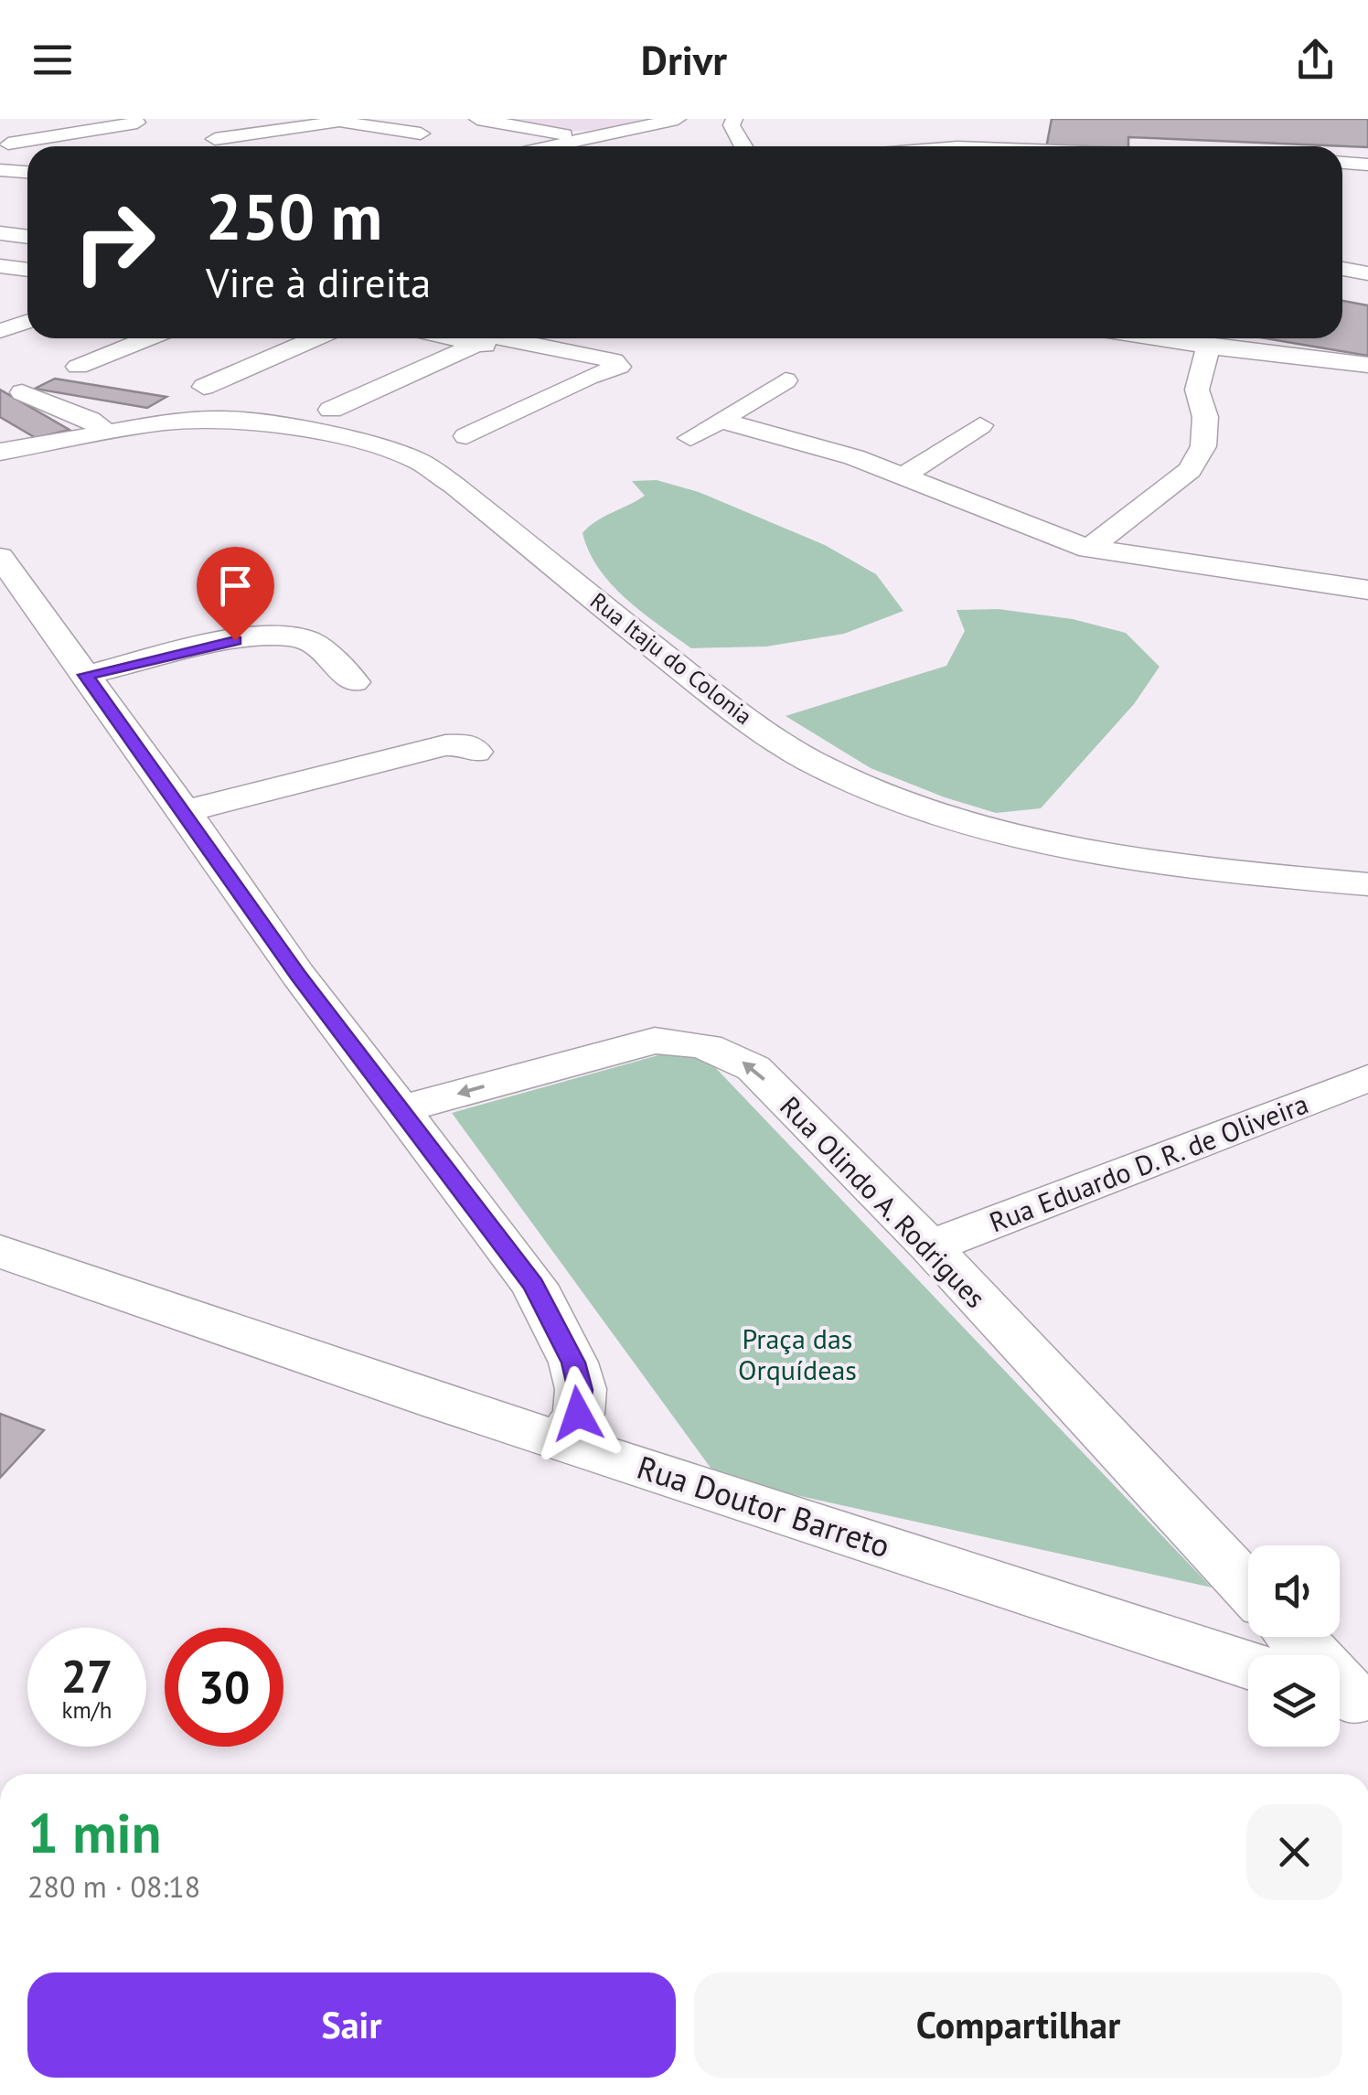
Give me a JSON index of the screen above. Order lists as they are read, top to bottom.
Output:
{
  "streets": {
    "street": [
      "Rua Itaju do Colonia",
      "Rua Eduardo D. R. de Oliveira",
      "Rua Olindo A. Rodrigues",
      "Rua Doutor Barreto"
    ]
  },
  "crossings": [
    ["Rua Eduardo D. R. de Oliveira", "Rua Olindo A. Rodrigues"]
  ],
  "one_way": ["Rua Olindo A. Rodrigues"],
  "parks": ["Praça das Orquídeas"],
  "page": {
    "header": "Drivr",
    "turn": ["250 m", "Vire à direita"],
    "speed": "27 km/h",
    "limit": "30",
    "heading": ["1 min", "280 m · 08:18"],
    "buttons": ["Sair", "Compartilhar"]
  }
}
